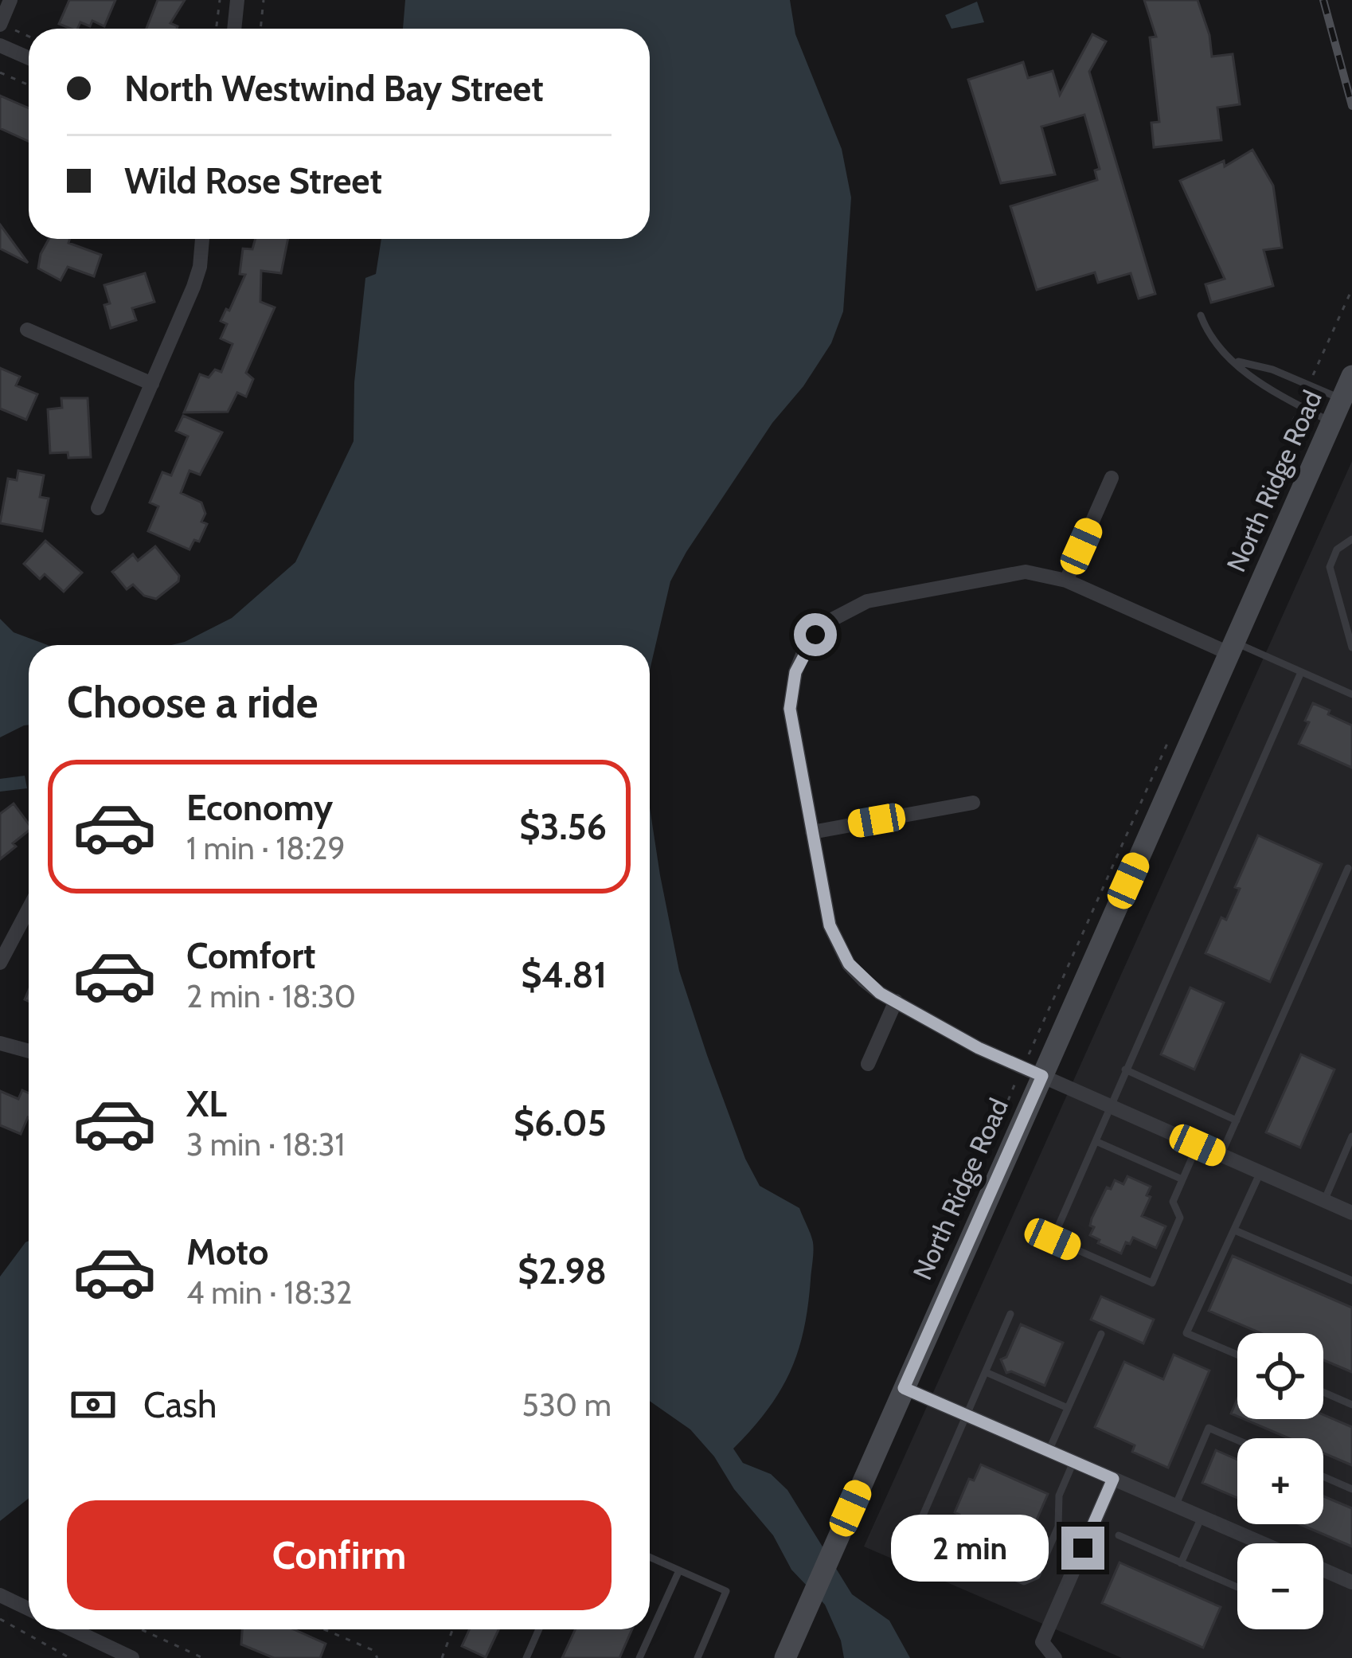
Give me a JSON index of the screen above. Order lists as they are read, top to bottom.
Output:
{
  "streets": {
    "main road": ["North Ridge Road"]
  },
  "page": {
    "banner": ["North Westwind Bay Street", "Wild Rose Street"],
    "heading": "Choose a ride",
    "list": [
      {
        "name": "Economy",
        "note": "1 min · 18:29",
        "value": "$3.56"
      },
      {
        "name": "Comfort",
        "note": "2 min · 18:30",
        "value": "$4.81"
      },
      {
        "name": "XL",
        "note": "3 min · 18:31",
        "value": "$6.05"
      },
      {
        "name": "Moto",
        "note": "4 min · 18:32",
        "value": "$2.98"
      }
    ],
    "map_buttons": ["+", "−"],
    "pay": ["Cash", "530 m"],
    "buttons": "Confirm",
    "bubble": "2 min"
  }
}
